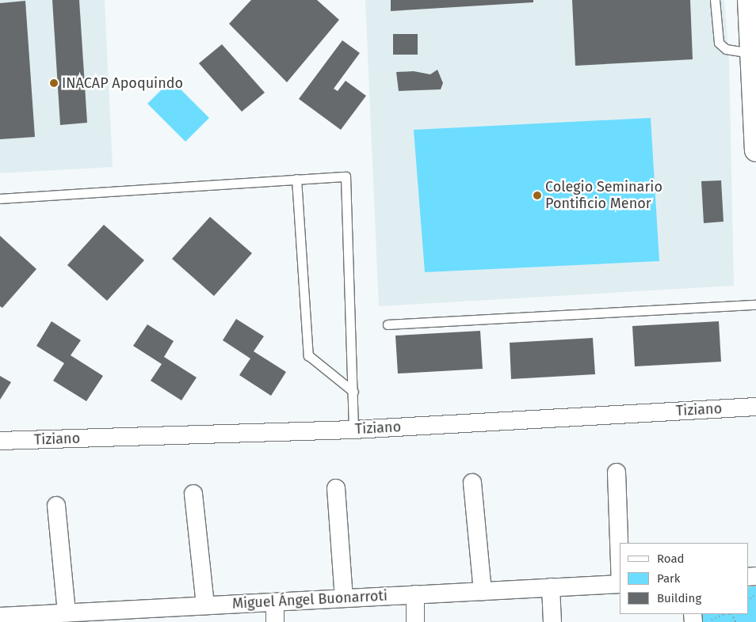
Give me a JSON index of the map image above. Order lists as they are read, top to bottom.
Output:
{
  "streets": {
    "street": ["Tiziano", "Miguel Ángel Buonarroti"]
  },
  "places": ["INACAP Apoquindo", "Colegio Seminario Pontificio Menor"],
  "legend": ["Road", "Park", "Building"]
}
